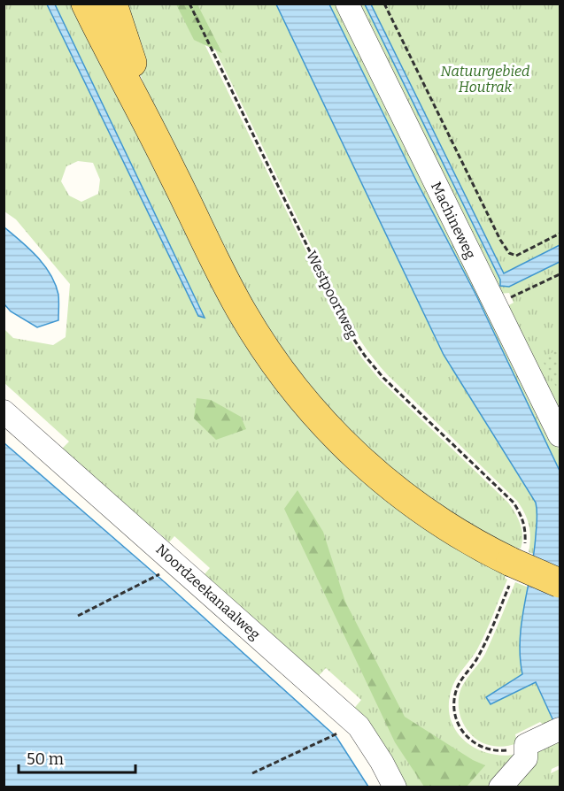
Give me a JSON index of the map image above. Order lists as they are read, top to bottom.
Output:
{
  "streets": {
    "street": ["Machineweg", "Noordzeekanaalweg"],
    "path": ["Westpoortweg"]
  },
  "parks": ["Natuurgebied Houtrak"],
  "scale_bar": "50 m"
}
